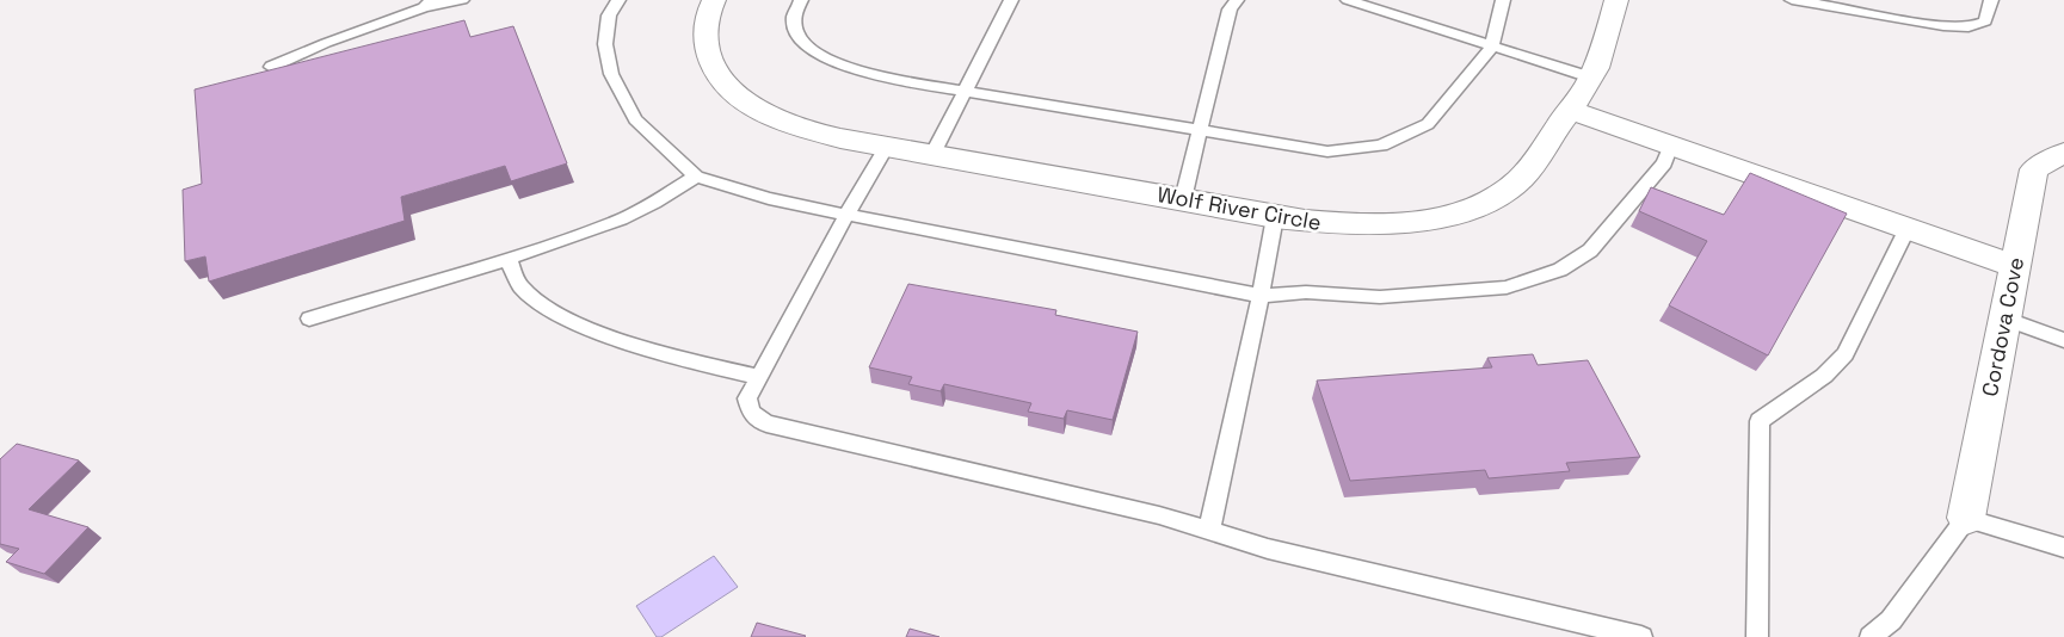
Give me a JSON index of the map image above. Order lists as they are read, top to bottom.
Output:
{
  "streets": {
    "street": ["Wolf River Circle", "Cordova Cove"]
  }
}
